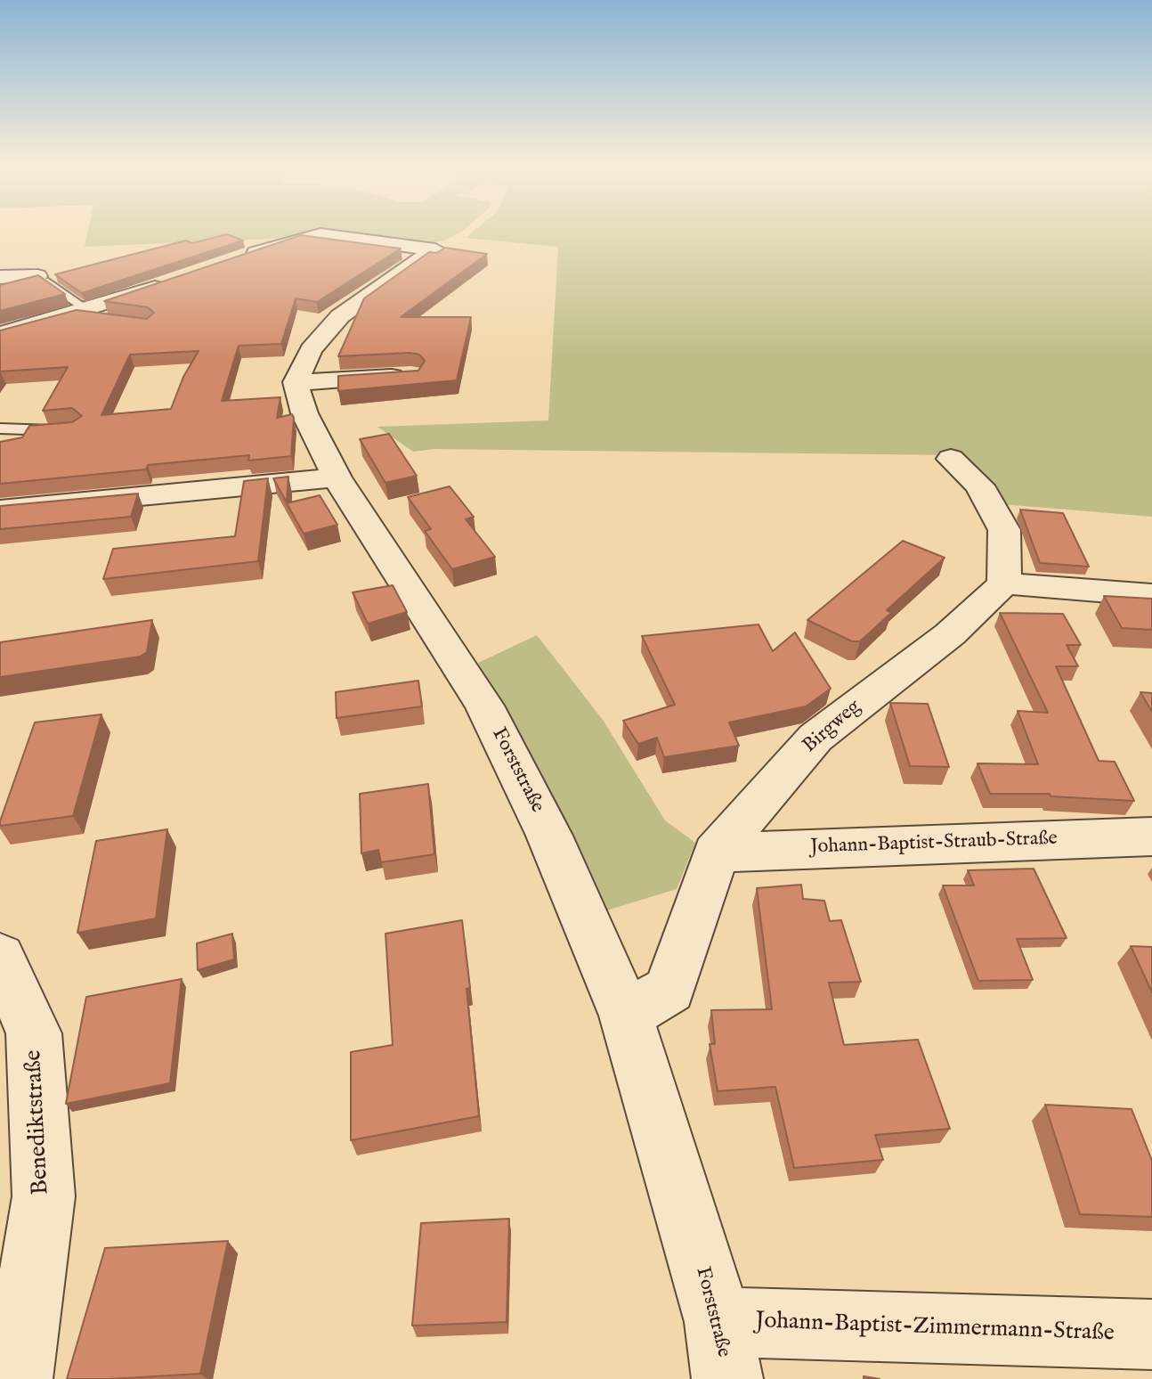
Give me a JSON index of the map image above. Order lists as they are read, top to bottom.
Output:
{
  "streets": {
    "street": [
      "Birgweg",
      "Forststraße",
      "Johann-Baptist-Straub-Straße",
      "Benediktstraße",
      "Johann-Baptist-Zimmermann-Straße"
    ]
  },
  "crossings": [
    ["Birgweg", "Forststraße"],
    ["Birgweg", "Johann-Baptist-Straub-Straße"],
    ["Forststraße", "Johann-Baptist-Zimmermann-Straße"]
  ]
}
